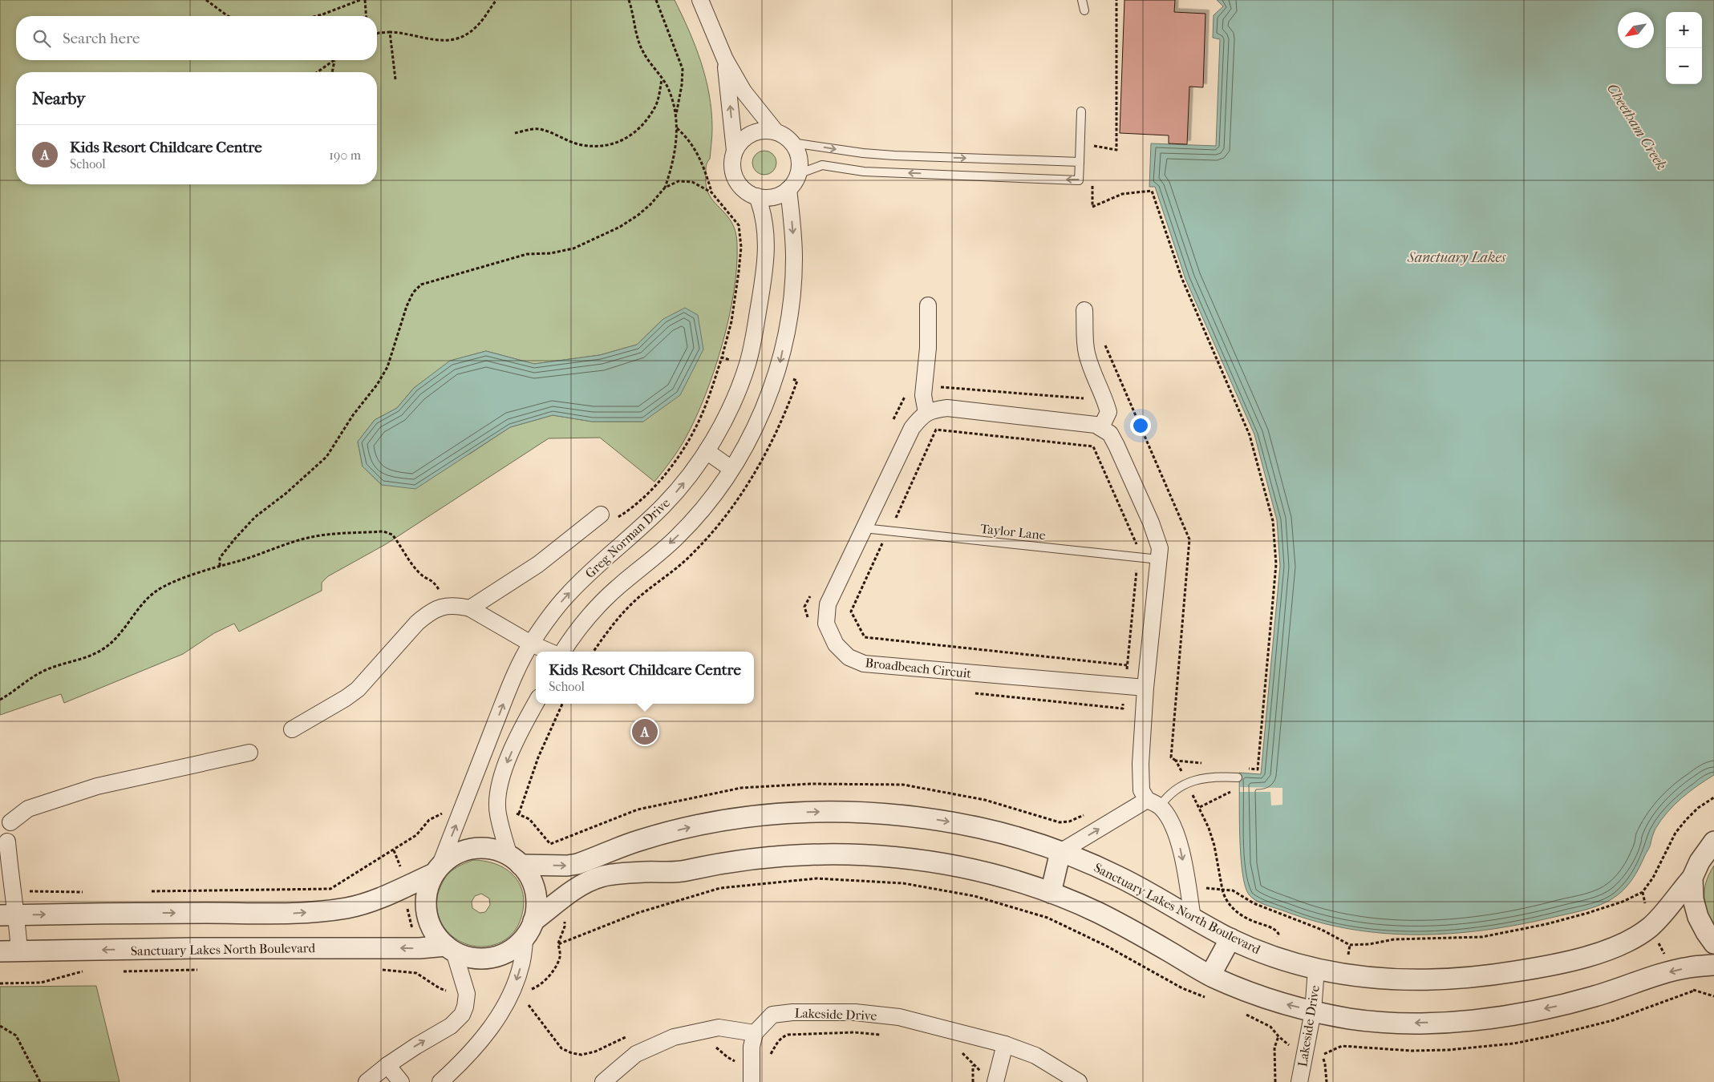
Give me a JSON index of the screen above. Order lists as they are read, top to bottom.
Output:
{
  "streets": {
    "street": [
      "Greg Norman Drive",
      "Broadbeach Circuit",
      "Sanctuary Lakes North Boulevard",
      "Lakeside Drive"
    ],
    "lane": ["Taylor Lane"]
  },
  "crossings": [
    ["Taylor Lane", "Broadbeach Circuit"],
    ["Greg Norman Drive", "Sanctuary Lakes North Boulevard"],
    ["Sanctuary Lakes North Boulevard", "Lakeside Drive"]
  ],
  "water": ["Cheetham Creek", "Sanctuary Lakes"],
  "north": "bottom left",
  "page": {
    "map_buttons": ["+", "−"],
    "search": "Search here",
    "heading": "Nearby",
    "list": [
      {
        "mark": "A",
        "name": "Kids Resort Childcare Centre",
        "note": "School",
        "value": "190 m"
      }
    ],
    "popup": ["Kids Resort Childcare Centre", "School"],
    "pins": "A"
  }
}
